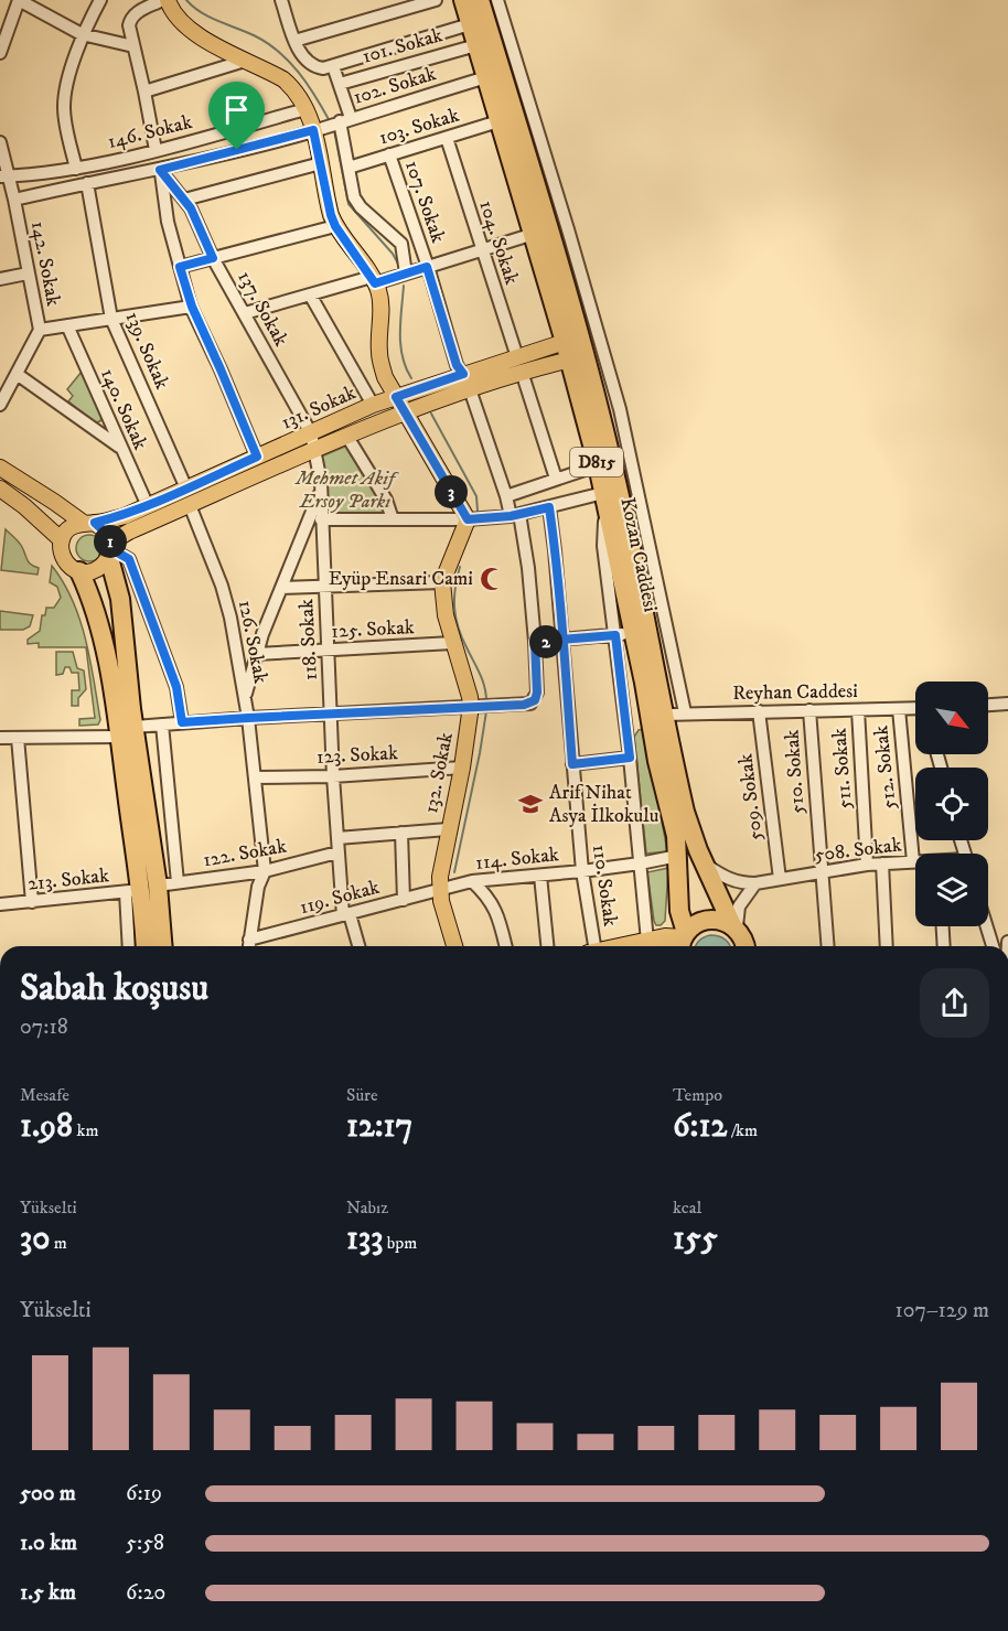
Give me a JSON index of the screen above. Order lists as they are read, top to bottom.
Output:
{
  "streets": {
    "highway": ["D815", "Kozan Caddesi"],
    "main road": ["131. Sokak", "132. Sokak"],
    "street": [
      "101. Sokak",
      "102. Sokak",
      "103. Sokak",
      "146. Sokak",
      "107. Sokak",
      "104. Sokak",
      "142. Sokak",
      "137. Sokak",
      "139. Sokak",
      "140. Sokak",
      "125. Sokak",
      "118. Sokak",
      "126. Sokak",
      "Reyhan Caddesi",
      "123. Sokak",
      "512. Sokak",
      "511. Sokak",
      "510. Sokak",
      "509. Sokak",
      "508. Sokak",
      "122. Sokak",
      "114. Sokak",
      "213. Sokak",
      "110. Sokak",
      "119. Sokak"
    ]
  },
  "crossings": [
    ["101. Sokak", "Kozan Caddesi"],
    ["102. Sokak", "146. Sokak"],
    ["102. Sokak", "Kozan Caddesi"],
    ["103. Sokak", "107. Sokak"],
    ["103. Sokak", "104. Sokak"],
    ["103. Sokak", "Kozan Caddesi"],
    ["146. Sokak", "142. Sokak"],
    ["146. Sokak", "137. Sokak"],
    ["146. Sokak", "139. Sokak"],
    ["107. Sokak", "131. Sokak"],
    ["104. Sokak", "131. Sokak"],
    ["137. Sokak", "131. Sokak"],
    ["137. Sokak", "118. Sokak"],
    ["139. Sokak", "131. Sokak"],
    ["131. Sokak", "140. Sokak"],
    ["131. Sokak", "Kozan Caddesi"],
    ["131. Sokak", "118. Sokak"],
    ["Kozan Caddesi", "Reyhan Caddesi"],
    ["Kozan Caddesi", "114. Sokak"],
    ["125. Sokak", "118. Sokak"],
    ["125. Sokak", "132. Sokak"],
    ["118. Sokak", "123. Sokak"],
    ["118. Sokak", "122. Sokak"],
    ["118. Sokak", "119. Sokak"],
    ["126. Sokak", "123. Sokak"],
    ["126. Sokak", "122. Sokak"],
    ["Reyhan Caddesi", "512. Sokak"],
    ["Reyhan Caddesi", "511. Sokak"],
    ["Reyhan Caddesi", "510. Sokak"],
    ["Reyhan Caddesi", "509. Sokak"],
    ["123. Sokak", "132. Sokak"],
    ["512. Sokak", "508. Sokak"],
    ["511. Sokak", "508. Sokak"],
    ["510. Sokak", "508. Sokak"],
    ["132. Sokak", "114. Sokak"],
    ["132. Sokak", "119. Sokak"],
    ["509. Sokak", "508. Sokak"],
    ["122. Sokak", "213. Sokak"],
    ["114. Sokak", "110. Sokak"],
    ["114. Sokak", "119. Sokak"]
  ],
  "parks": ["Mehmet Akif Ersoy Parkı"],
  "places": {
    "mosque": ["Eyüp Ensari Cami"],
    "school or university": ["Arif Nihat Asya İlkokulu"]
  },
  "north": "bottom right",
  "page": {
    "pins": ["3", "1", "2"],
    "heading": ["Sabah koşusu", "07:18"],
    "stats": [
      ["Mesafe", "1.98 km"],
      ["Süre", "12:17"],
      ["Tempo", "6:12 /km"],
      ["Yükselti", "30 m"],
      ["Nabız", "133 bpm"],
      ["kcal", "155"]
    ],
    "chart": ["Yükselti", "107–129 m"],
    "list": [
      {
        "name": "500 m",
        "note": "6:19"
      },
      {
        "name": "1.0 km",
        "note": "5:58"
      },
      {
        "name": "1.5 km",
        "note": "6:20"
      }
    ]
  }
}
